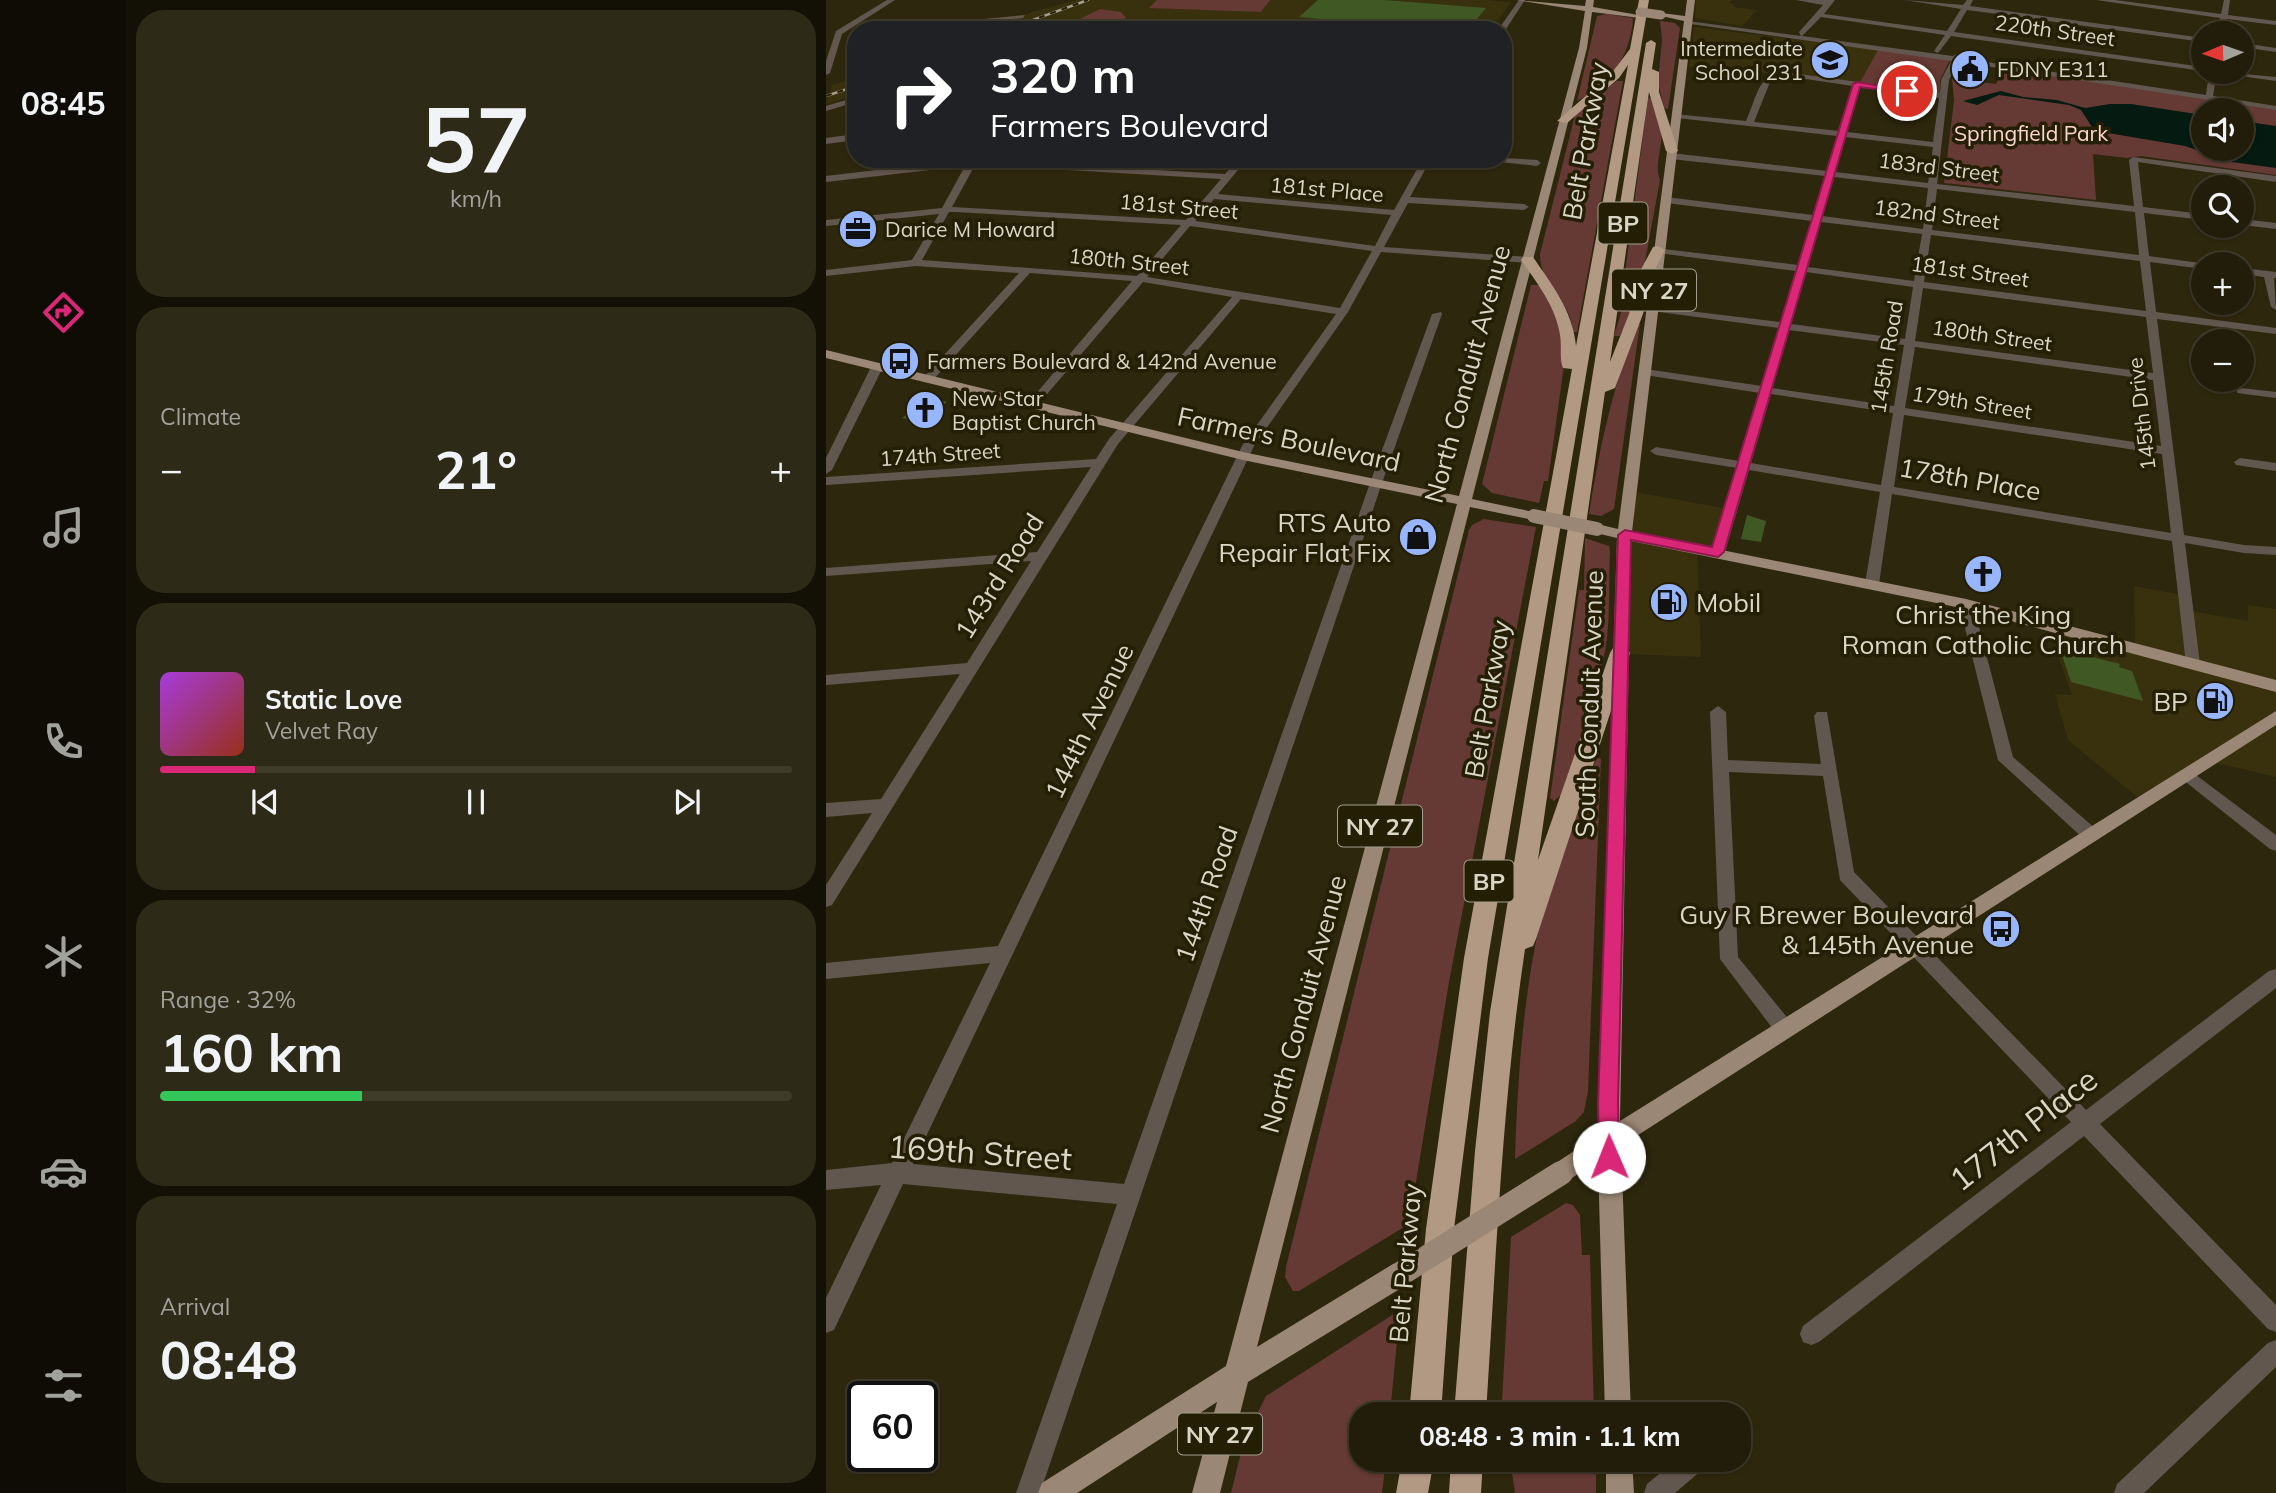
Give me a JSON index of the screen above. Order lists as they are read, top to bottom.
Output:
{
  "streets": {
    "highway": ["Belt Parkway", "BP"],
    "main road": [
      "NY 27",
      "North Conduit Avenue",
      "Farmers Boulevard",
      "South Conduit Avenue"
    ],
    "street": [
      "220th Street",
      "183rd Street",
      "181st Place",
      "181st Street",
      "182nd Street",
      "180th Street",
      "145th Road",
      "179th Street",
      "145th Drive",
      "174th Street",
      "178th Place",
      "143rd Road",
      "144th Avenue",
      "144th Road",
      "177th Place",
      "169th Street"
    ]
  },
  "crossings": [
    ["183rd Street", "145th Road"],
    ["183rd Street", "145th Drive"],
    ["183rd Street", "South Conduit Avenue"],
    ["181st Place", "144th Avenue"],
    ["181st Street", "145th Road"],
    ["181st Street", "North Conduit Avenue"],
    ["181st Street", "145th Drive"],
    ["181st Street", "South Conduit Avenue"],
    ["181st Street", "144th Avenue"],
    ["182nd Street", "145th Road"],
    ["182nd Street", "145th Drive"],
    ["182nd Street", "South Conduit Avenue"],
    ["180th Street", "145th Road"],
    ["180th Street", "145th Drive"],
    ["180th Street", "143rd Road"],
    ["180th Street", "South Conduit Avenue"],
    ["180th Street", "144th Avenue"],
    ["145th Road", "179th Street"],
    ["145th Road", "Farmers Boulevard"],
    ["145th Road", "178th Place"],
    ["North Conduit Avenue", "Farmers Boulevard"],
    ["179th Street", "145th Drive"],
    ["179th Street", "South Conduit Avenue"],
    ["145th Drive", "Farmers Boulevard"],
    ["145th Drive", "178th Place"],
    ["Farmers Boulevard", "143rd Road"],
    ["Farmers Boulevard", "South Conduit Avenue"],
    ["Farmers Boulevard", "144th Avenue"],
    ["Farmers Boulevard", "144th Road"],
    ["174th Street", "143rd Road"],
    ["144th Avenue", "169th Street"],
    ["144th Road", "169th Street"]
  ],
  "parks": ["Springfield Park"],
  "places": {
    "school or university": ["Intermediate School 231"],
    "public building": ["FDNY E311"],
    "office": ["Darice M Howard"],
    "bus stop": ["Farmers Boulevard & 142nd Avenue", "Guy R Brewer Boulevard & 145th Avenue"],
    "church": ["New Star Baptist Church", "Christ the King Roman Catholic Church"],
    "shop": ["RTS Auto Repair Flat Fix"],
    "fuel station": ["Mobil", "BP"]
  },
  "north": "left",
  "page": {
    "tabs": "08:45",
    "tile": [
      ["57", "km/h"],
      "Climate",
      ["Range · 32%", "160 km"],
      ["Arrival", "08:48"]
    ],
    "map_buttons": ["+", "−"],
    "turn": ["320 m", "Farmers Boulevard"],
    "heat": ["−", "21°", "+"],
    "song": ["Static Love", "Velvet Ray"],
    "limit": "60",
    "trip": "08:48 · 3 min · 1.1 km"
  }
}
